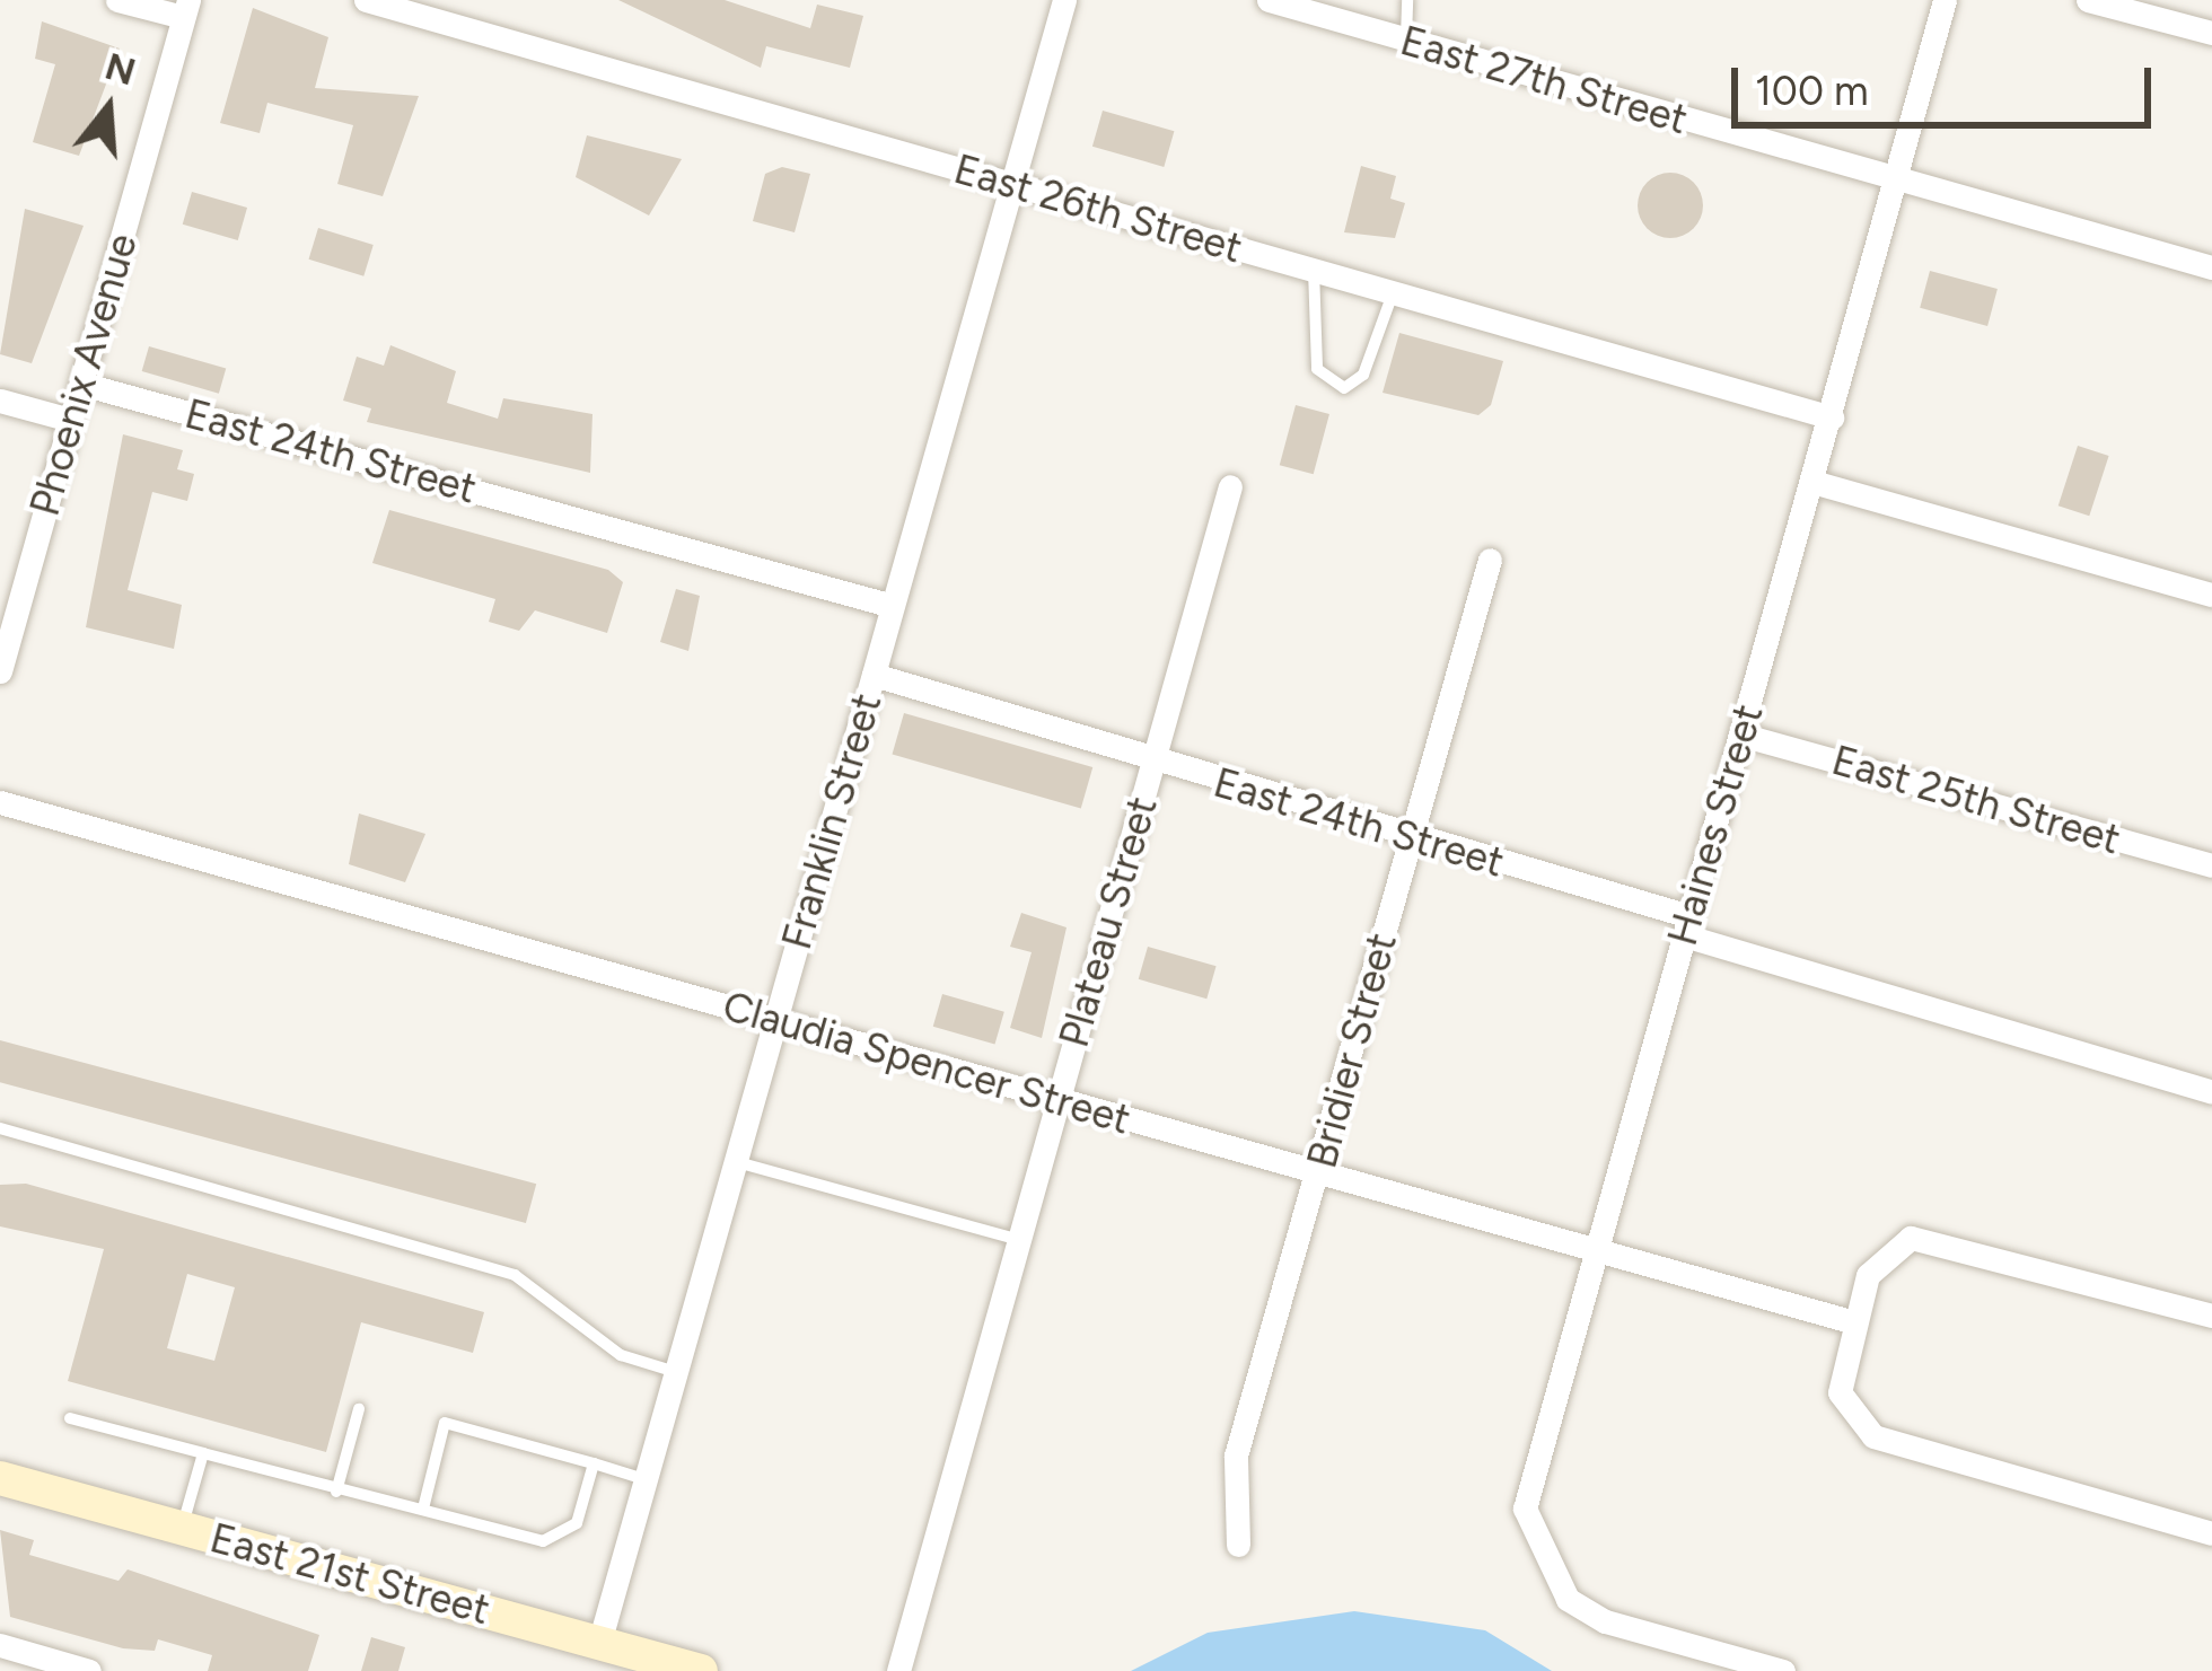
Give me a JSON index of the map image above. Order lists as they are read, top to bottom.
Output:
{
  "streets": {
    "street": [
      "East 27th Street",
      "East 26th Street",
      "Phoenix Avenue",
      "East 24th Street",
      "East 25th Street",
      "Franklin Street",
      "Haines Street",
      "Plateau Street",
      "Bridier Street",
      "Claudia Spencer Street",
      "East 21st Street"
    ]
  },
  "crossings": [
    ["East 27th Street", "Haines Street"],
    ["East 26th Street", "Franklin Street"],
    ["East 26th Street", "Haines Street"],
    ["Phoenix Avenue", "East 24th Street"],
    ["East 24th Street", "Franklin Street"],
    ["East 24th Street", "Haines Street"],
    ["East 24th Street", "Plateau Street"],
    ["East 24th Street", "Bridier Street"],
    ["East 25th Street", "Haines Street"],
    ["Franklin Street", "Claudia Spencer Street"],
    ["Franklin Street", "East 21st Street"],
    ["Haines Street", "Claudia Spencer Street"],
    ["Plateau Street", "Claudia Spencer Street"],
    ["Bridier Street", "Claudia Spencer Street"]
  ],
  "scale_bar": "100 m",
  "north": "top"
}
